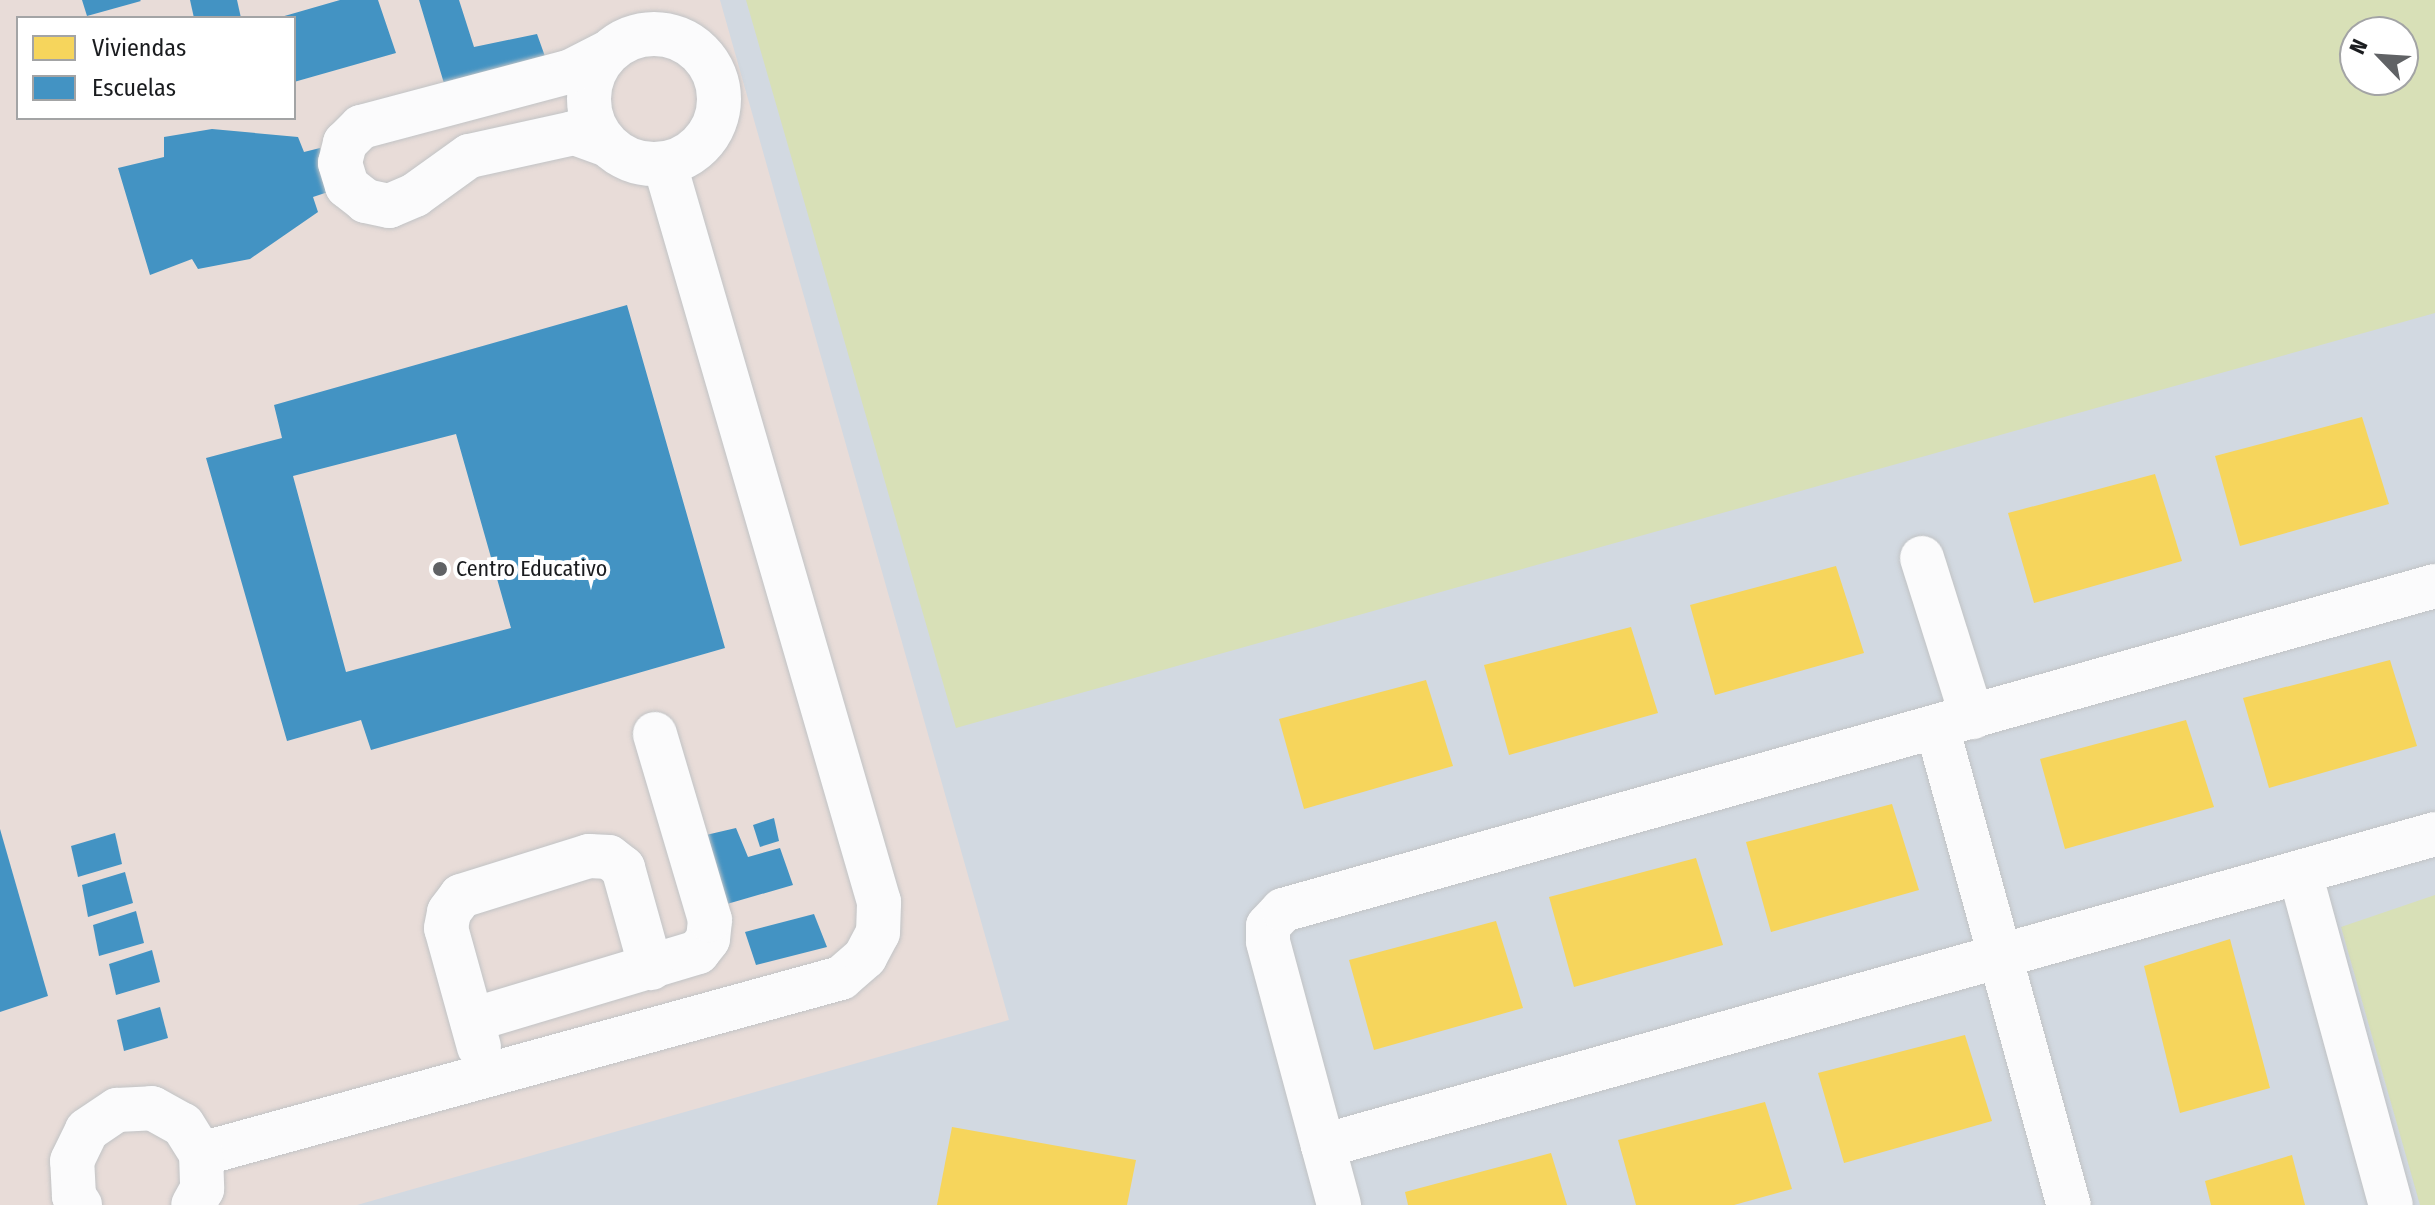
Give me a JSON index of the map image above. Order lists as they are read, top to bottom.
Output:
{
  "places": ["Centro Educativo"],
  "legend": ["Viviendas", "Escuelas"],
  "north": "top left"
}
